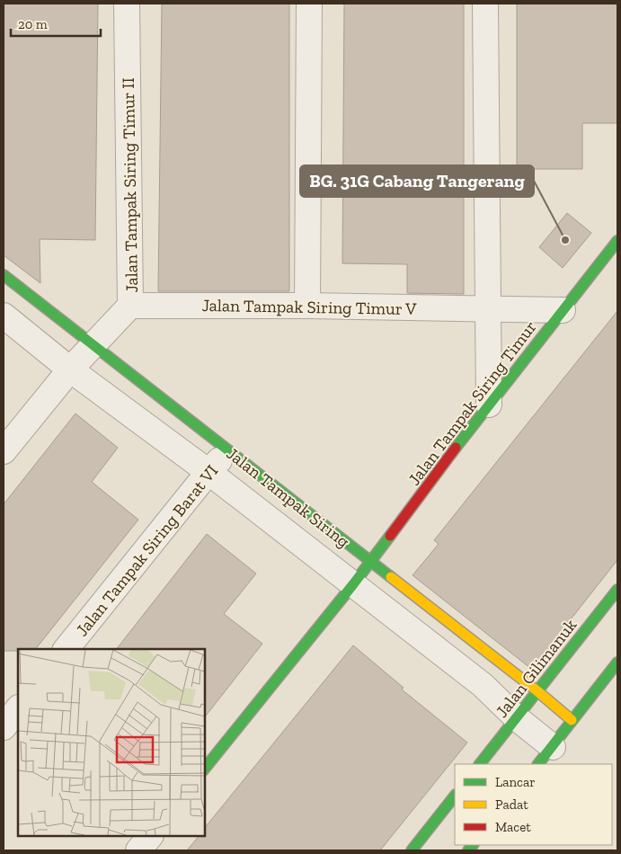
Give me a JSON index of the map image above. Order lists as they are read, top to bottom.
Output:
{
  "streets": {
    "street": [
      "Jalan Tampak Siring Timur II",
      "Jalan Tampak Siring Timur V",
      "Jalan Tampak Siring Timur",
      "Jalan Tampak Siring",
      "Jalan Tampak Siring Barat VI",
      "Jalan Gilimanuk"
    ]
  },
  "crossings": [
    ["Jalan Tampak Siring Timur II", "Jalan Tampak Siring Timur V"],
    ["Jalan Tampak Siring Timur II", "Jalan Tampak Siring"],
    ["Jalan Tampak Siring Timur V", "Jalan Tampak Siring Timur"],
    ["Jalan Tampak Siring Timur", "Jalan Tampak Siring"],
    ["Jalan Tampak Siring", "Jalan Tampak Siring Barat VI"],
    ["Jalan Tampak Siring", "Jalan Gilimanuk"]
  ],
  "places": ["BG. 31G Cabang Tangerang"],
  "legend": ["Lancar", "Padat", "Macet"],
  "scale_bar": "20 m"
}
